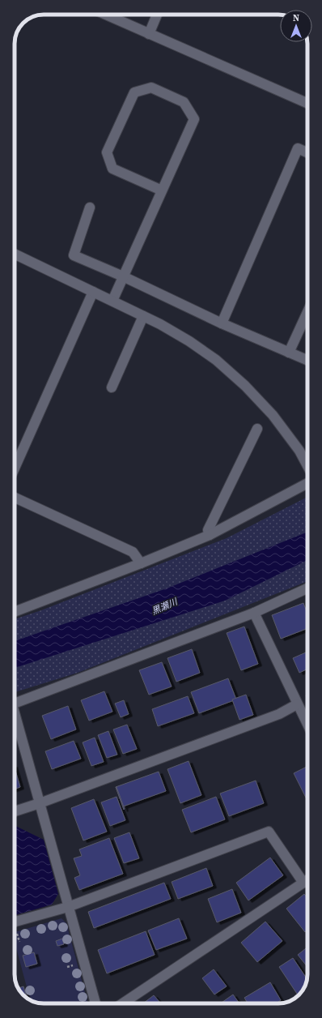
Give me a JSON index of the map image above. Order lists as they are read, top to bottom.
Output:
{
  "water": ["黒瀬川"],
  "north": "top"
}
